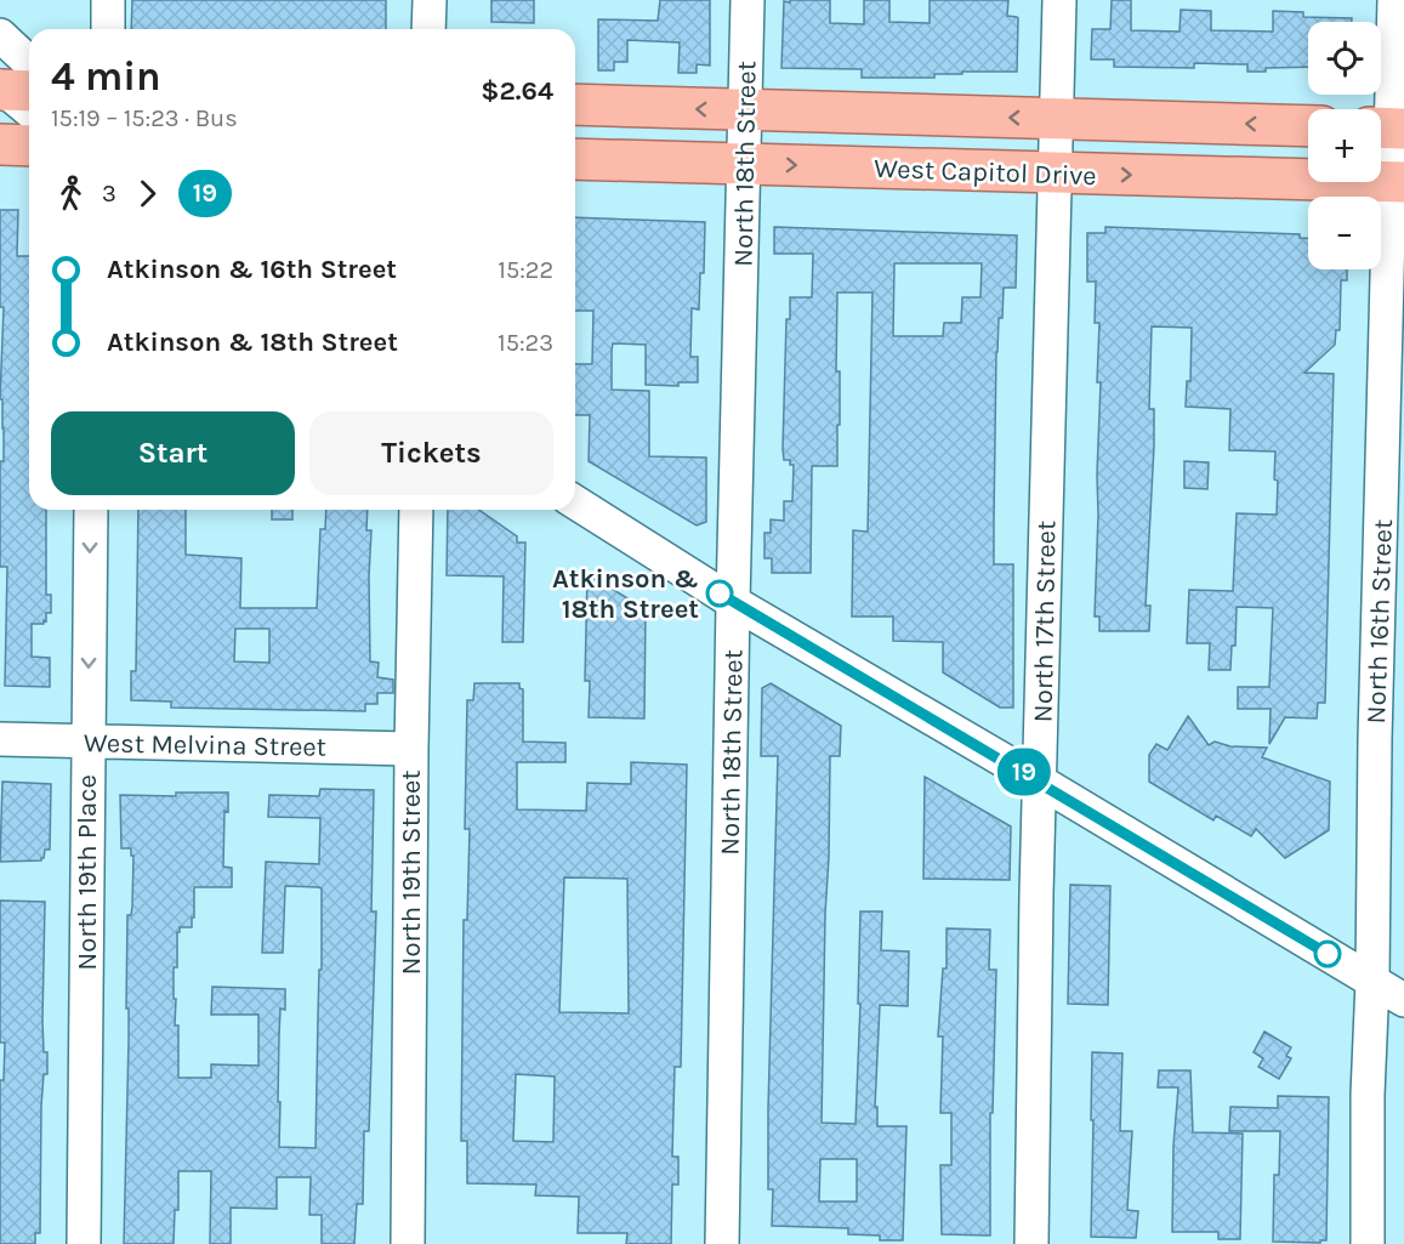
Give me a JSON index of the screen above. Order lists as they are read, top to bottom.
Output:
{
  "streets": {
    "main road": ["West Capitol Drive"],
    "street": [
      "North 18th Street",
      "North 17th Street",
      "North 16th Street",
      "West Melvina Street",
      "North 19th Place",
      "North 19th Street"
    ]
  },
  "crossings": [
    ["North 18th Street", "West Capitol Drive"],
    ["West Capitol Drive", "North 17th Street"],
    ["West Capitol Drive", "North 16th Street"],
    ["West Melvina Street", "North 19th Place"],
    ["West Melvina Street", "North 19th Street"]
  ],
  "places": ["Atkinson & 18th Street"],
  "lines": ["bus line 19"],
  "page": {
    "on_map": "19",
    "map_buttons": ["+", "−"],
    "heading": ["4 min", "15:19 – 15:23 · Bus", "$2.64"],
    "legs": ["3", "19"],
    "list": [
      {
        "name": "Atkinson & 16th Street",
        "value": "15:22"
      },
      {
        "name": "Atkinson & 18th Street",
        "value": "15:23"
      }
    ],
    "buttons": ["Start", "Tickets"]
  }
}
